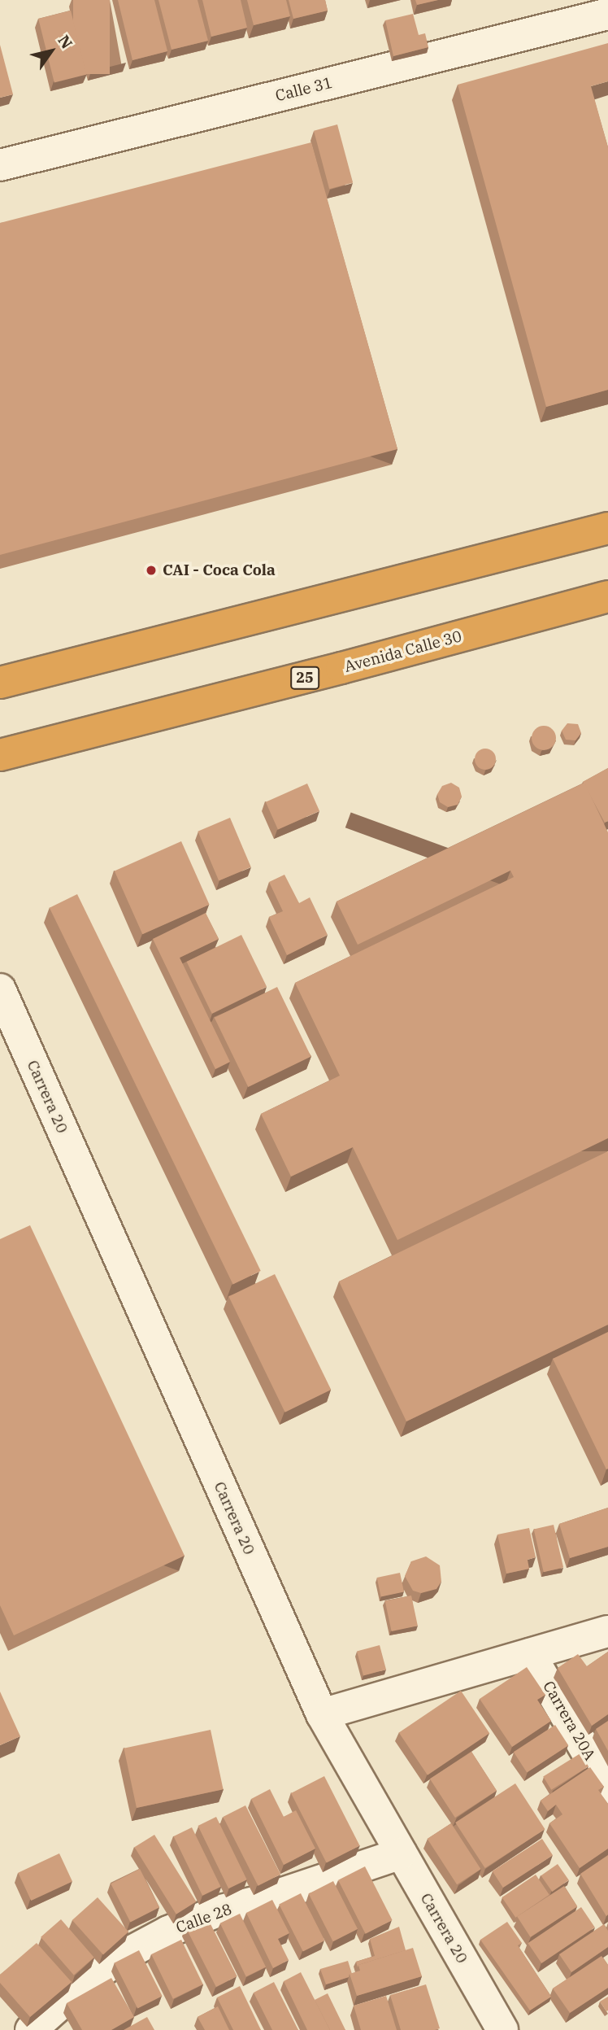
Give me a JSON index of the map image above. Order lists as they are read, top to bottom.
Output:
{
  "streets": {
    "highway": ["Avenida Calle 30", "25"],
    "street": [
      "Calle 31",
      "Carrera 20",
      "Carrera 20A",
      "Calle 28"
    ]
  },
  "crossings": [
    ["Carrera 20", "Calle 28"]
  ],
  "places": ["CAI - Coca Cola"],
  "north": "top right"
}
